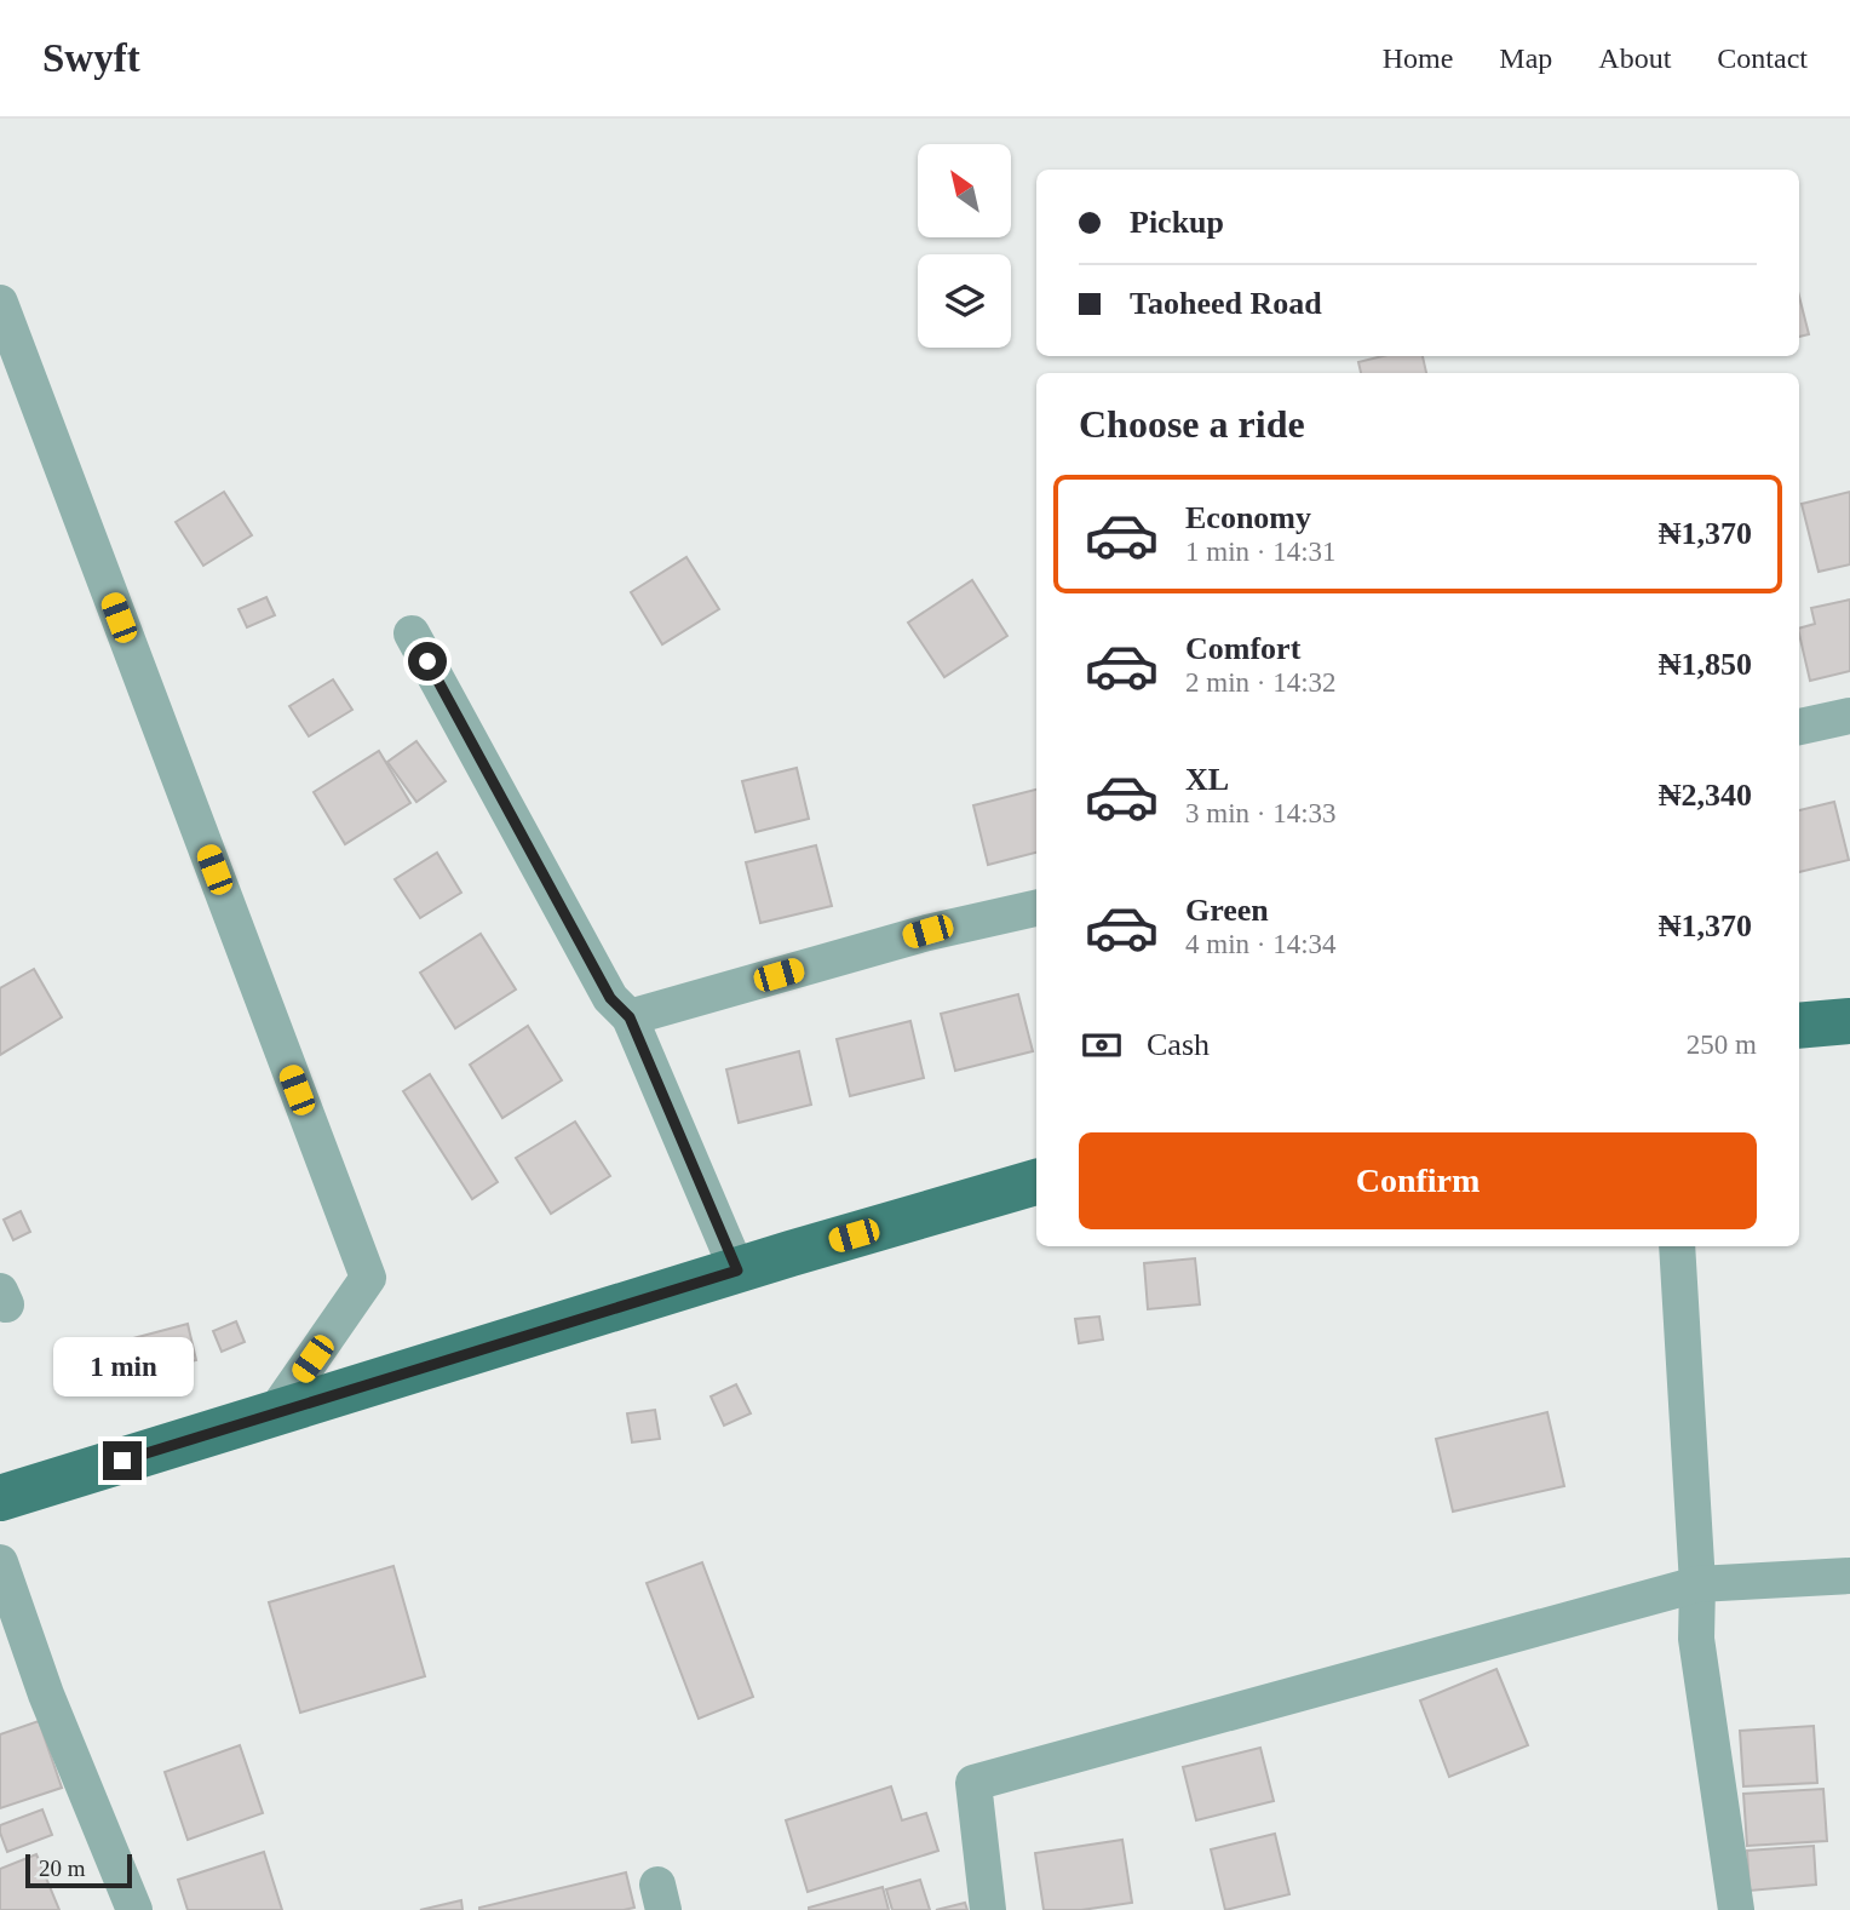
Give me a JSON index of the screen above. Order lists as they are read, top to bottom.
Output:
{
  "scale_bar": "20 m",
  "north": "top left",
  "page": {
    "header": "Swyft",
    "nav": [
      "Home",
      "Map",
      "About",
      "Contact"
    ],
    "banner": ["Pickup", "Taoheed Road"],
    "heading": "Choose a ride",
    "list": [
      {
        "name": "Economy",
        "note": "1 min · 14:31",
        "value": "₦1,370"
      },
      {
        "name": "Comfort",
        "note": "2 min · 14:32",
        "value": "₦1,850"
      },
      {
        "name": "XL",
        "note": "3 min · 14:33",
        "value": "₦2,340"
      },
      {
        "name": "Green",
        "note": "4 min · 14:34",
        "value": "₦1,370"
      }
    ],
    "pay": ["Cash", "250 m"],
    "buttons": "Confirm",
    "bubble": "1 min",
    "scale": "20 m"
  }
}
